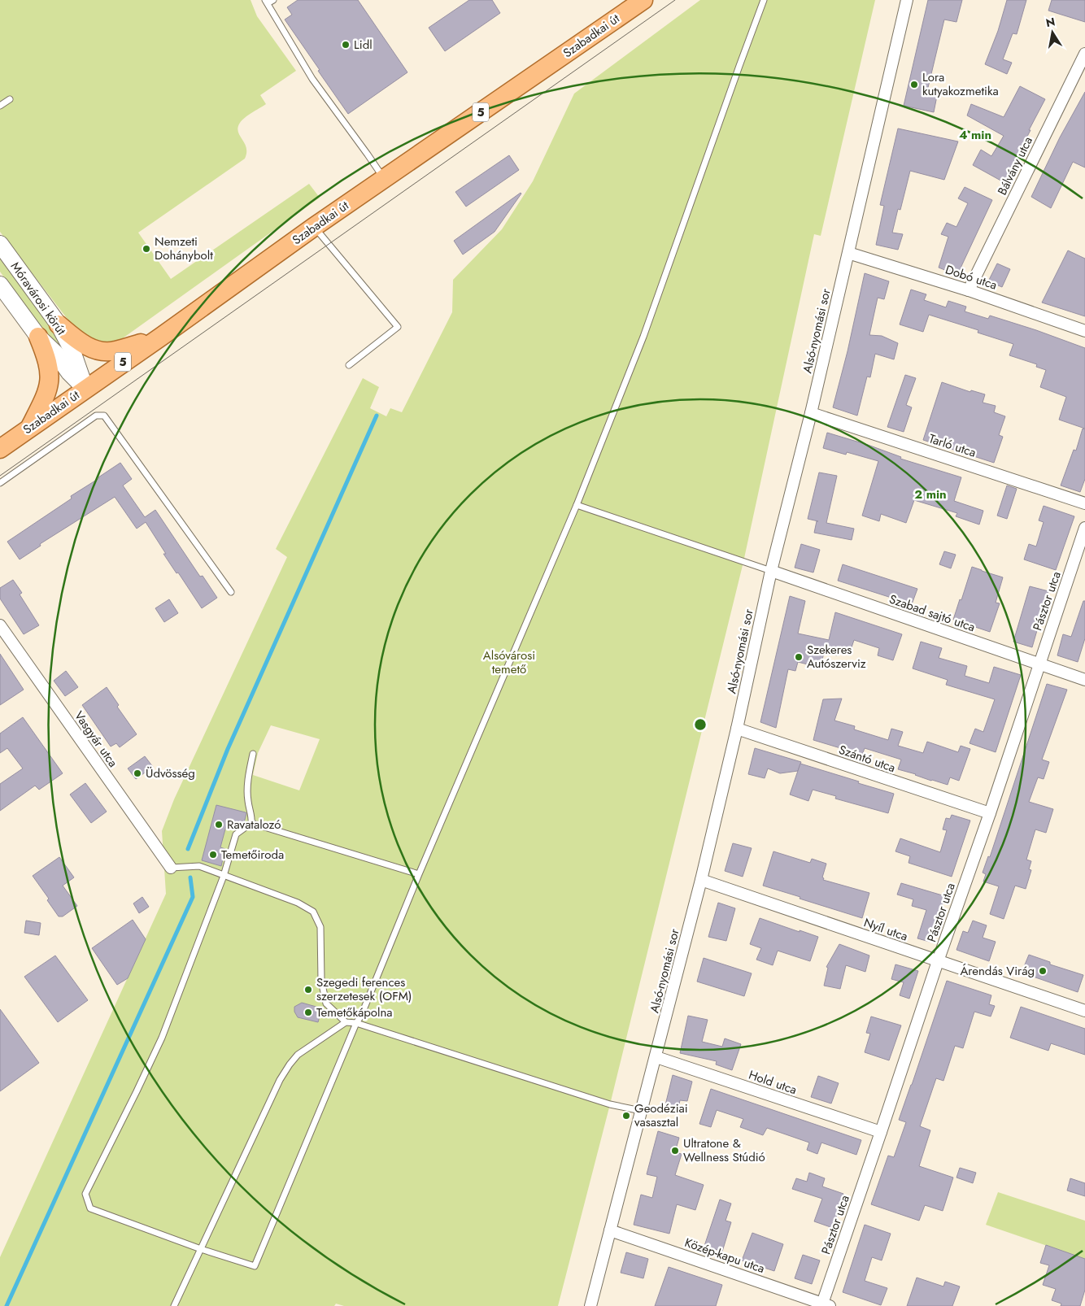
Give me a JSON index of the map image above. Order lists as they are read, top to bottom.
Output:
{
  "streets": {
    "main road": ["Szabadkai út", "5", "Móravárosi körút"],
    "street": [
      "Bálvány utca",
      "Dobó utca",
      "Alsó-nyomási sor",
      "Tarló utca",
      "Pásztor utca",
      "Szabad sajtó utca",
      "Vasgyár utca",
      "Szántó utca",
      "Nyíl utca",
      "Hold utca",
      "Közép-kapu utca"
    ]
  },
  "crossings": [
    ["Szabadkai út", "Móravárosi körút"],
    ["Bálvány utca", "Dobó utca"],
    ["Dobó utca", "Alsó-nyomási sor"],
    ["Alsó-nyomási sor", "Tarló utca"],
    ["Alsó-nyomási sor", "Szabad sajtó utca"],
    ["Alsó-nyomási sor", "Szántó utca"],
    ["Alsó-nyomási sor", "Nyíl utca"],
    ["Alsó-nyomási sor", "Hold utca"],
    ["Alsó-nyomási sor", "Közép-kapu utca"],
    ["Pásztor utca", "Szabad sajtó utca"],
    ["Pásztor utca", "Szántó utca"],
    ["Pásztor utca", "Nyíl utca"],
    ["Pásztor utca", "Hold utca"],
    ["Pásztor utca", "Közép-kapu utca"]
  ],
  "parks": ["Alsóvárosi temető"],
  "places": [
    "Lidl",
    "Lora kutyakozmetika",
    "Nemzeti Dohánybolt",
    "Szekeres Autószerviz",
    "Üdvösség",
    "Ravatalozó",
    "Temetőiroda",
    "Árendás Virág",
    "Szegedi ferences szerzetesek (OFM)",
    "Temetőkápolna",
    "Geodéziai vasasztal",
    "Ultratone & Wellness Stúdió"
  ],
  "north": "top",
  "rings": ["4 min", "2 min"]
}
